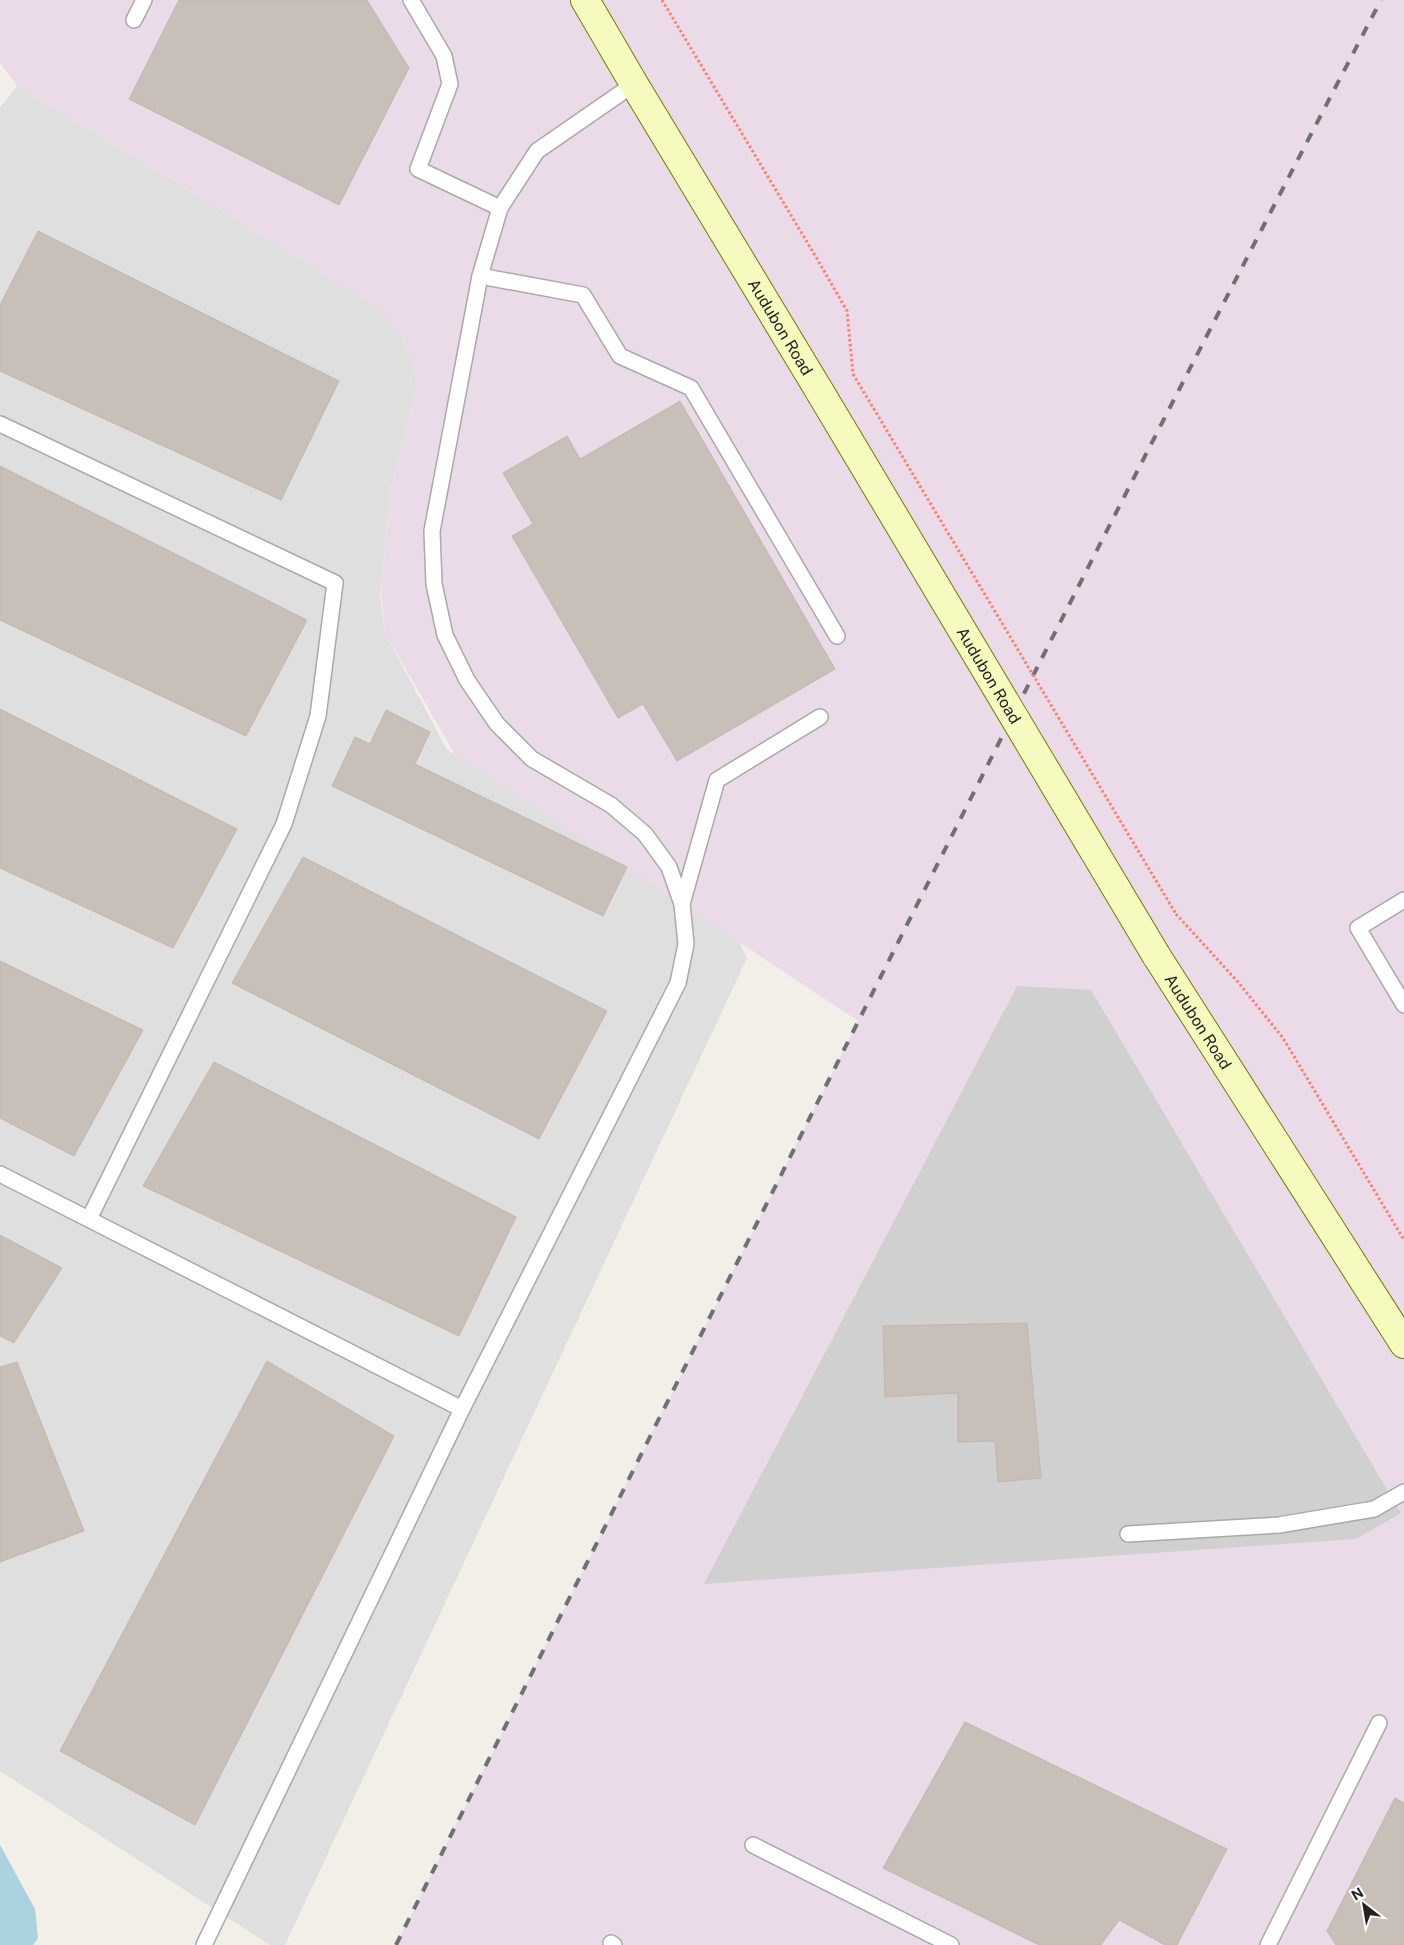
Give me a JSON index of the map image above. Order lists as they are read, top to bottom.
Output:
{
  "streets": {
    "street": ["Audubon Road"]
  },
  "north": "top left"
}
